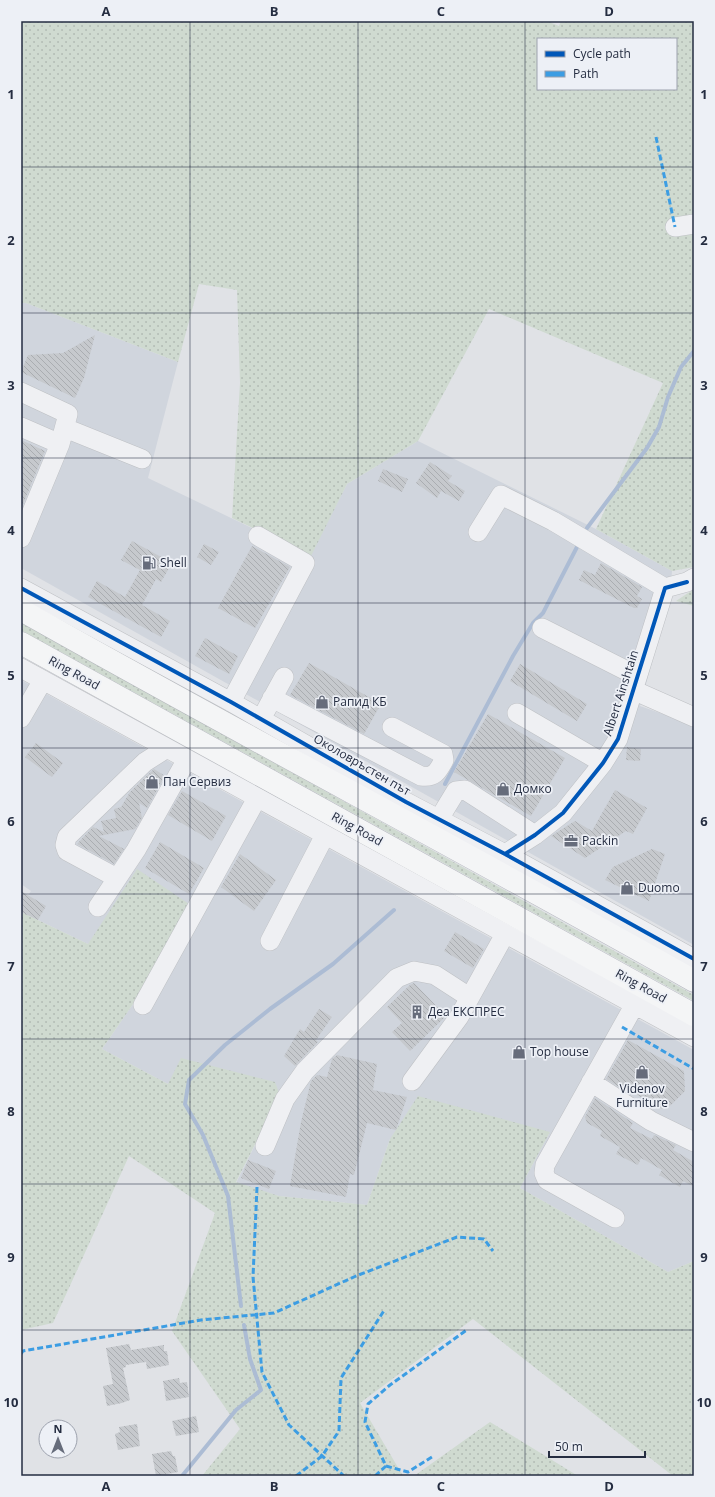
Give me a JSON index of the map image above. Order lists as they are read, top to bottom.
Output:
{
  "streets": {
    "highway": ["Ring Road"],
    "street": ["Albert Ainshtain", "Околовръстен път"]
  },
  "crossings": [
    ["Albert Ainshtain", "Околовръстен път"]
  ],
  "places": {
    "fuel station": ["Shell"],
    "shop": [
      "Рапид КБ",
      "Пан Сервиз",
      "Домко",
      "Duomo",
      "Top house",
      "Videnov Furniture"
    ],
    "office": ["Packin"],
    "building": ["Деа ЕКСПРЕС"]
  },
  "legend": ["Cycle path", "Path"],
  "scale_bar": "50 m",
  "north": "top",
  "grid": {
    "columns": [
      "A",
      "B",
      "C",
      "D"
    ],
    "rows": [
      "1",
      "2",
      "3",
      "4",
      "5",
      "6",
      "7",
      "8",
      "9",
      "10"
    ]
  }
}
